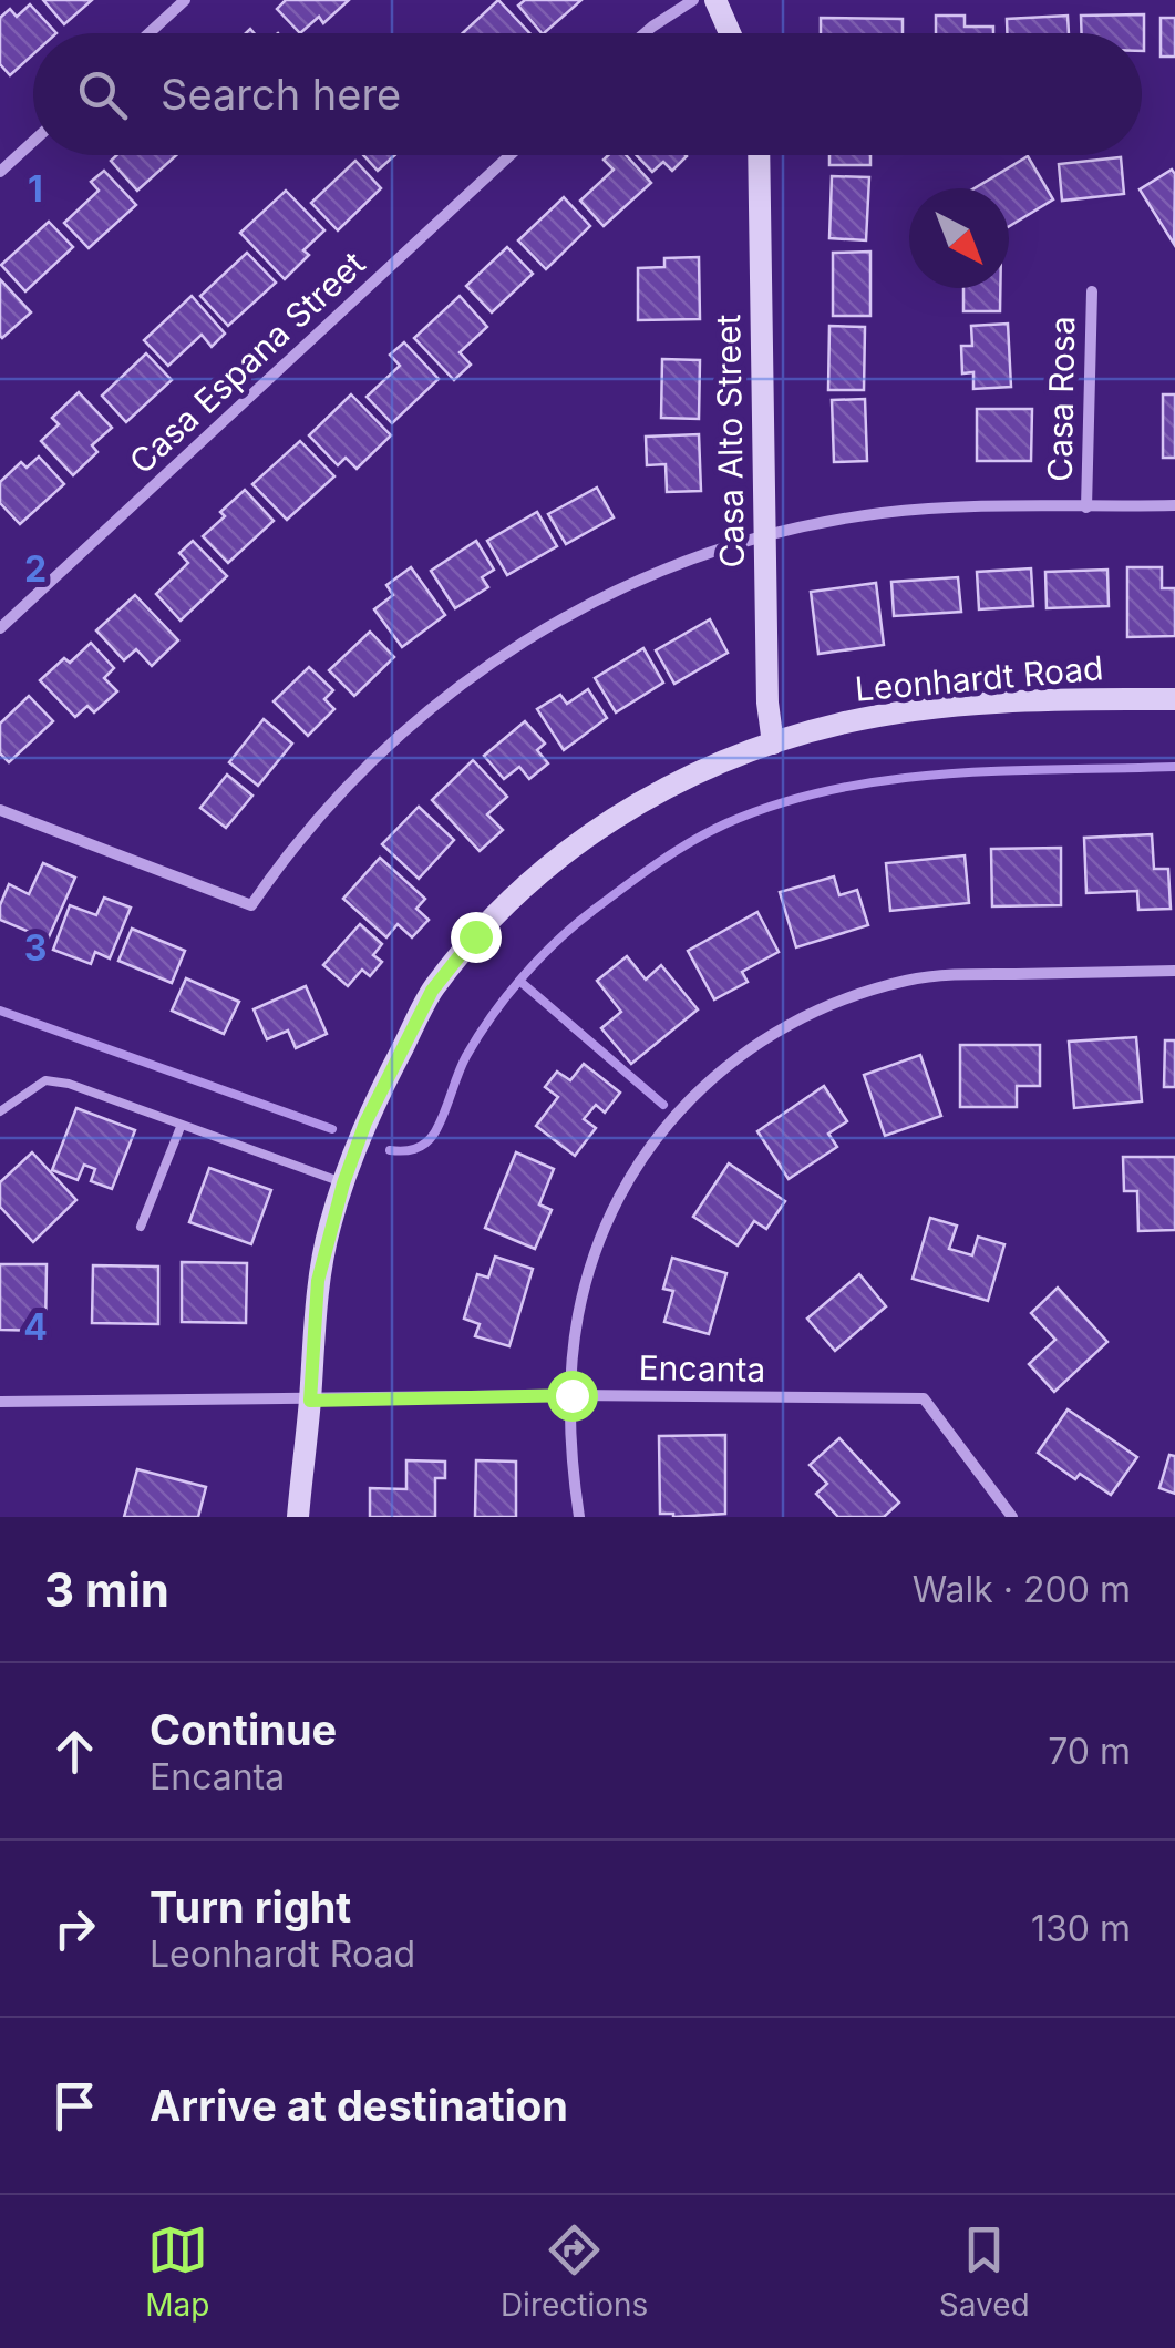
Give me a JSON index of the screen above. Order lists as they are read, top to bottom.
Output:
{
  "streets": {
    "street": [
      "Casa Espana Street",
      "Casa Rosa",
      "Casa Alto Street",
      "Leonhardt Road",
      "Encanta"
    ]
  },
  "crossings": [
    ["Casa Alto Street", "Leonhardt Road"],
    ["Leonhardt Road", "Encanta"]
  ],
  "north": "bottom right",
  "page": {
    "search": "Search here",
    "heading": ["3 min", "Walk · 200 m"],
    "list": [
      ["Continue", "Encanta", "70 m"],
      ["Turn right", "Leonhardt Road", "130 m"],
      "Arrive at destination"
    ],
    "nav": ["Map", "Directions", "Saved"]
  },
  "grid": {
    "rows": [
      "1",
      "2",
      "3",
      "4"
    ]
  }
}
